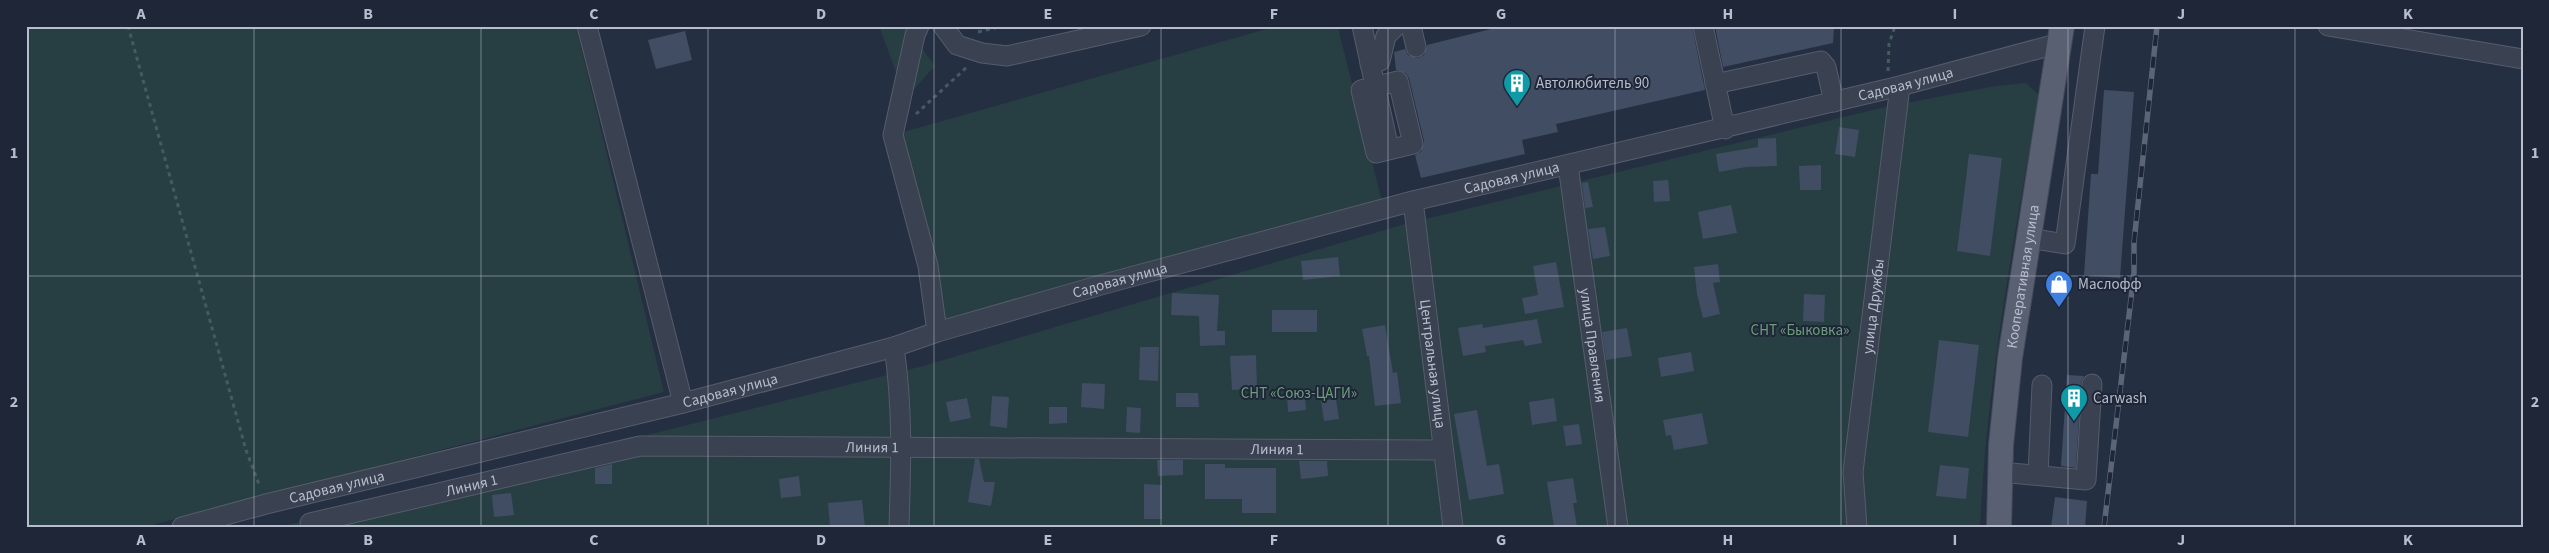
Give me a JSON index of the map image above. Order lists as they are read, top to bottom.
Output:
{
  "streets": {
    "main road": ["Кооперативная улица"],
    "street": [
      "Садовая улица",
      "улица Дружбы",
      "улица Правления",
      "Центральная улица",
      "Линия 1"
    ]
  },
  "crossings": [
    ["Садовая улица", "Кооперативная улица"],
    ["Садовая улица", "улица Дружбы"],
    ["Садовая улица", "улица Правления"],
    ["Садовая улица", "Центральная улица"],
    ["Центральная улица", "Линия 1"]
  ],
  "parks": ["СНТ «Быковка»", "СНТ «Союз-ЦАГИ»"],
  "places": {
    "building": ["Автолюбитель 90", "Carwash"],
    "shop": ["Маслофф"]
  },
  "grid": {
    "columns": [
      "A",
      "B",
      "C",
      "D",
      "E",
      "F",
      "G",
      "H",
      "I",
      "J",
      "K"
    ],
    "rows": ["1", "2"]
  }
}
